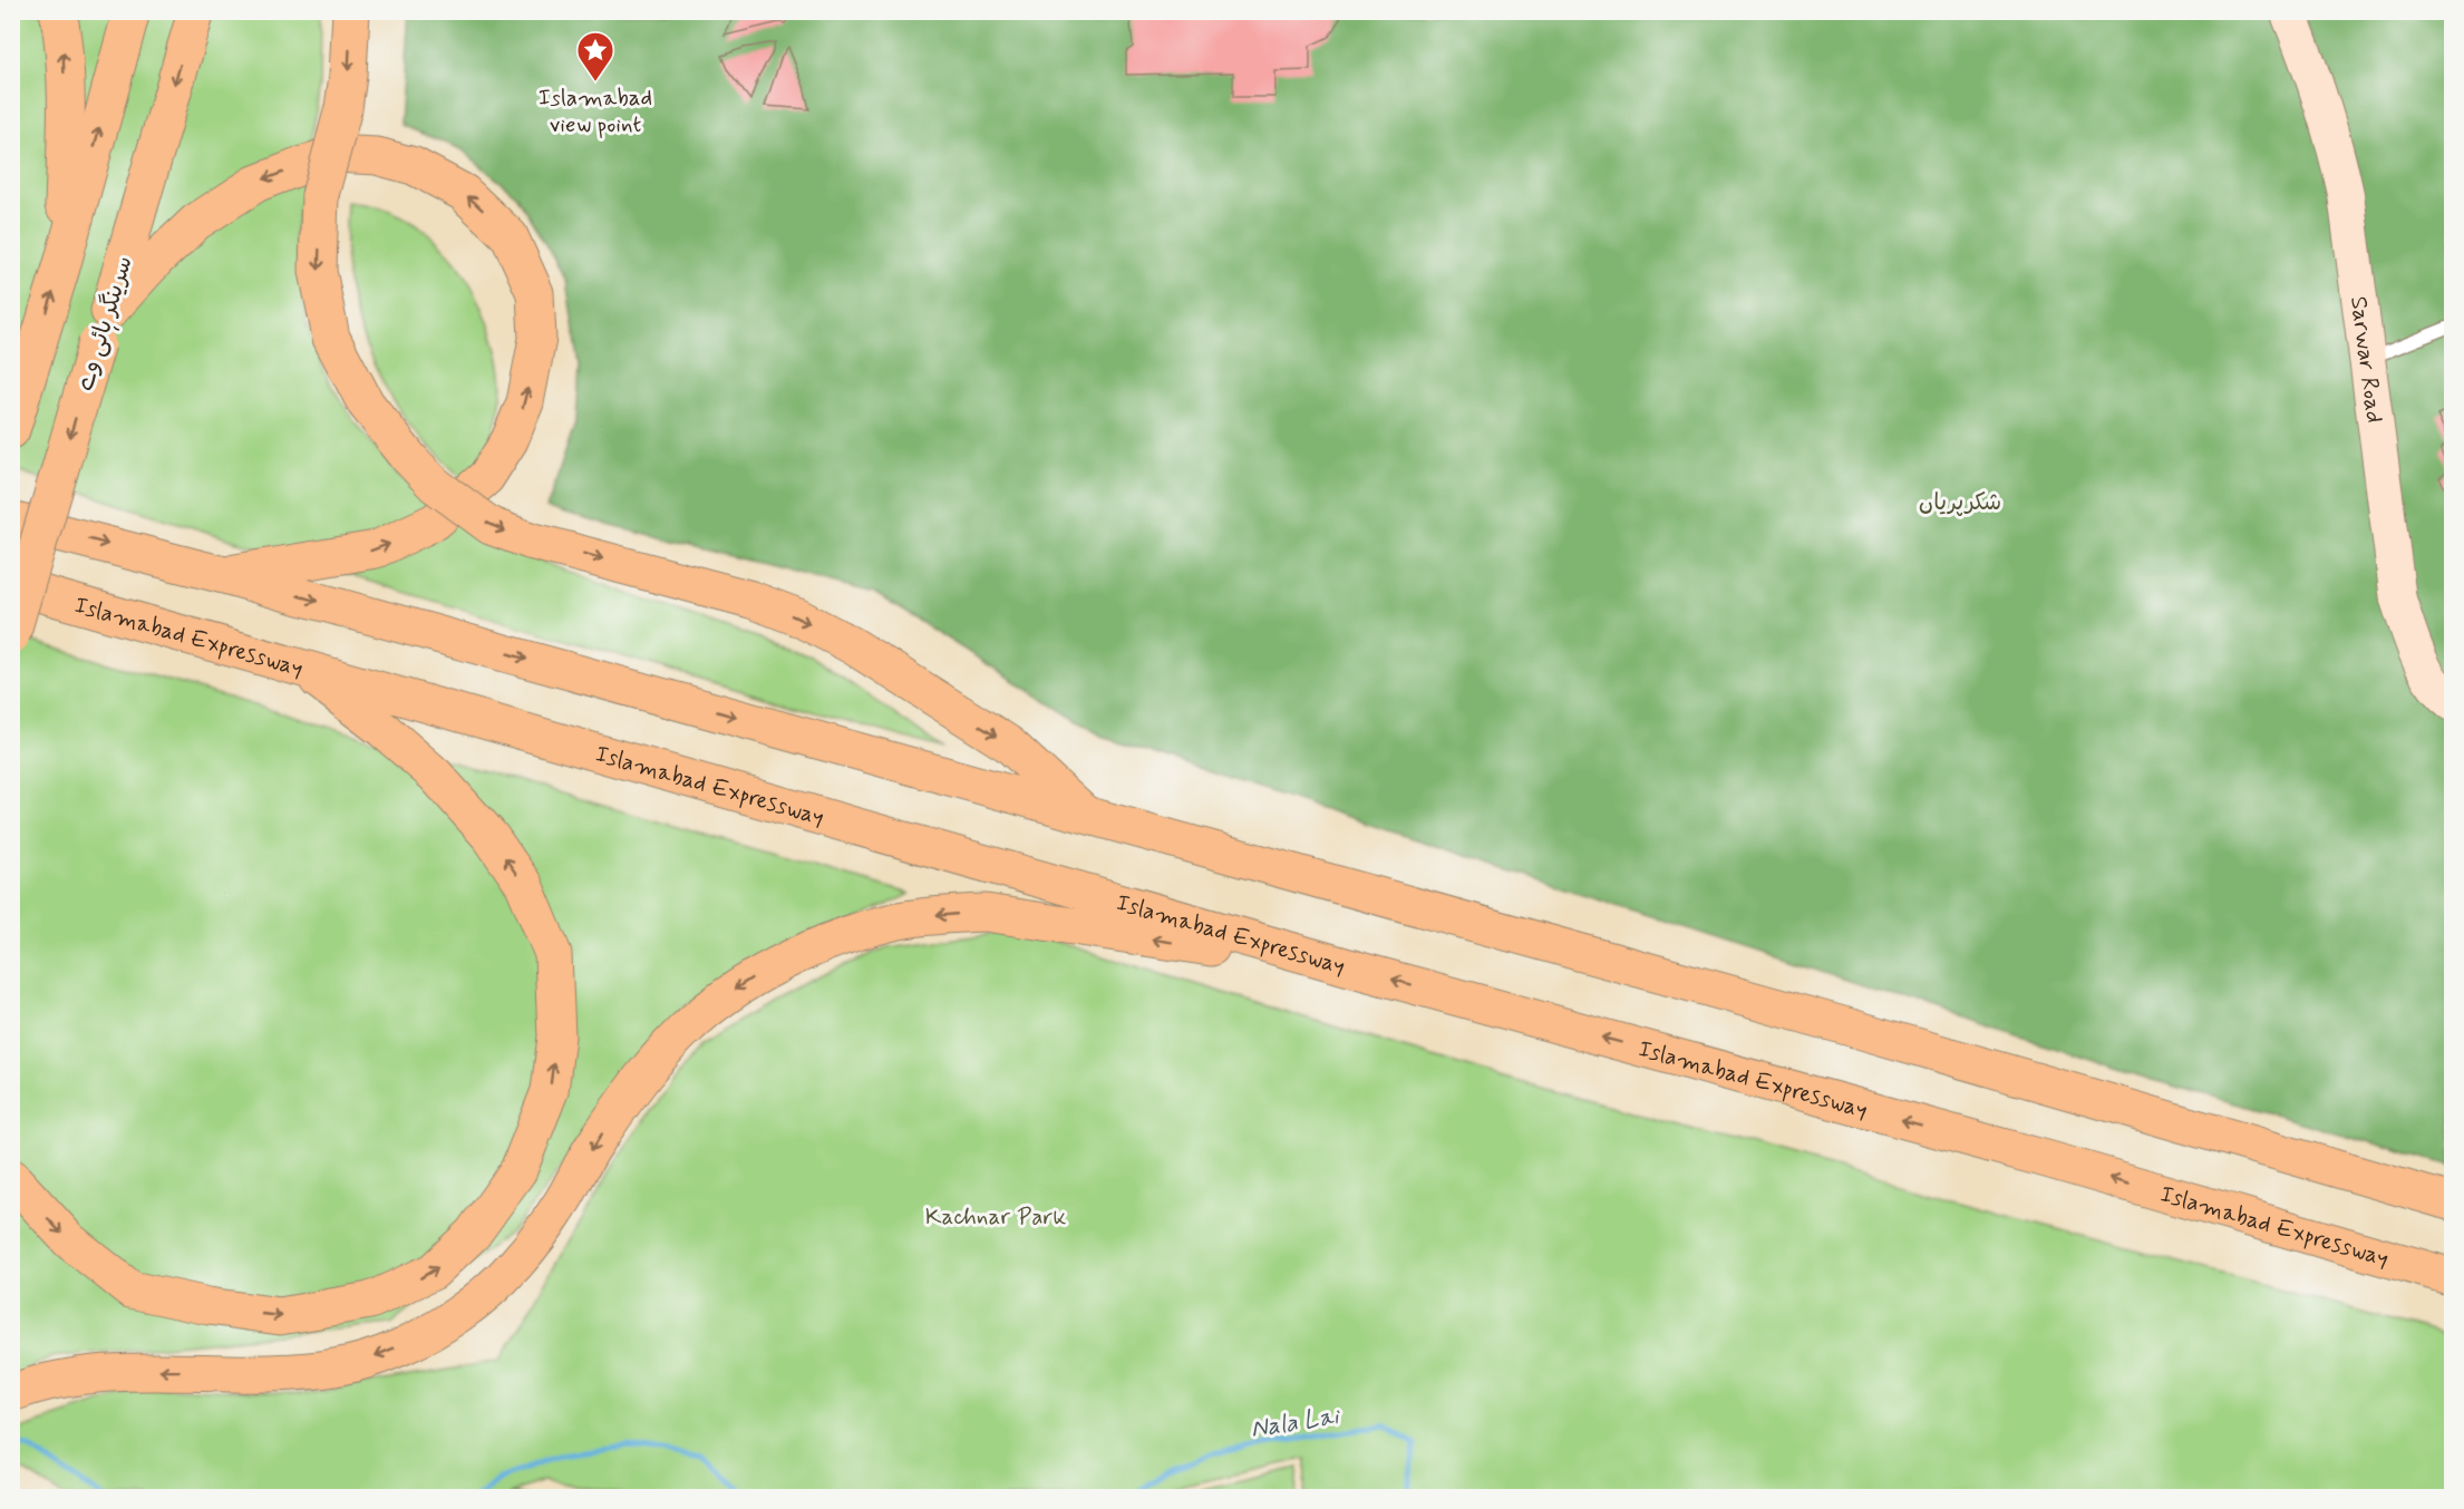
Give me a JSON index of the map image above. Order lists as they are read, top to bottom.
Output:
{
  "streets": {
    "highway": ["سرینگر ہائی وے", "Islamabad Expressway"],
    "main road": ["Sarwar Road"]
  },
  "water": ["Nala Lai"],
  "parks": ["شکرپریاں", "Kachnar Park"],
  "places": {
    "place": ["Islamabad view point"]
  }
}
